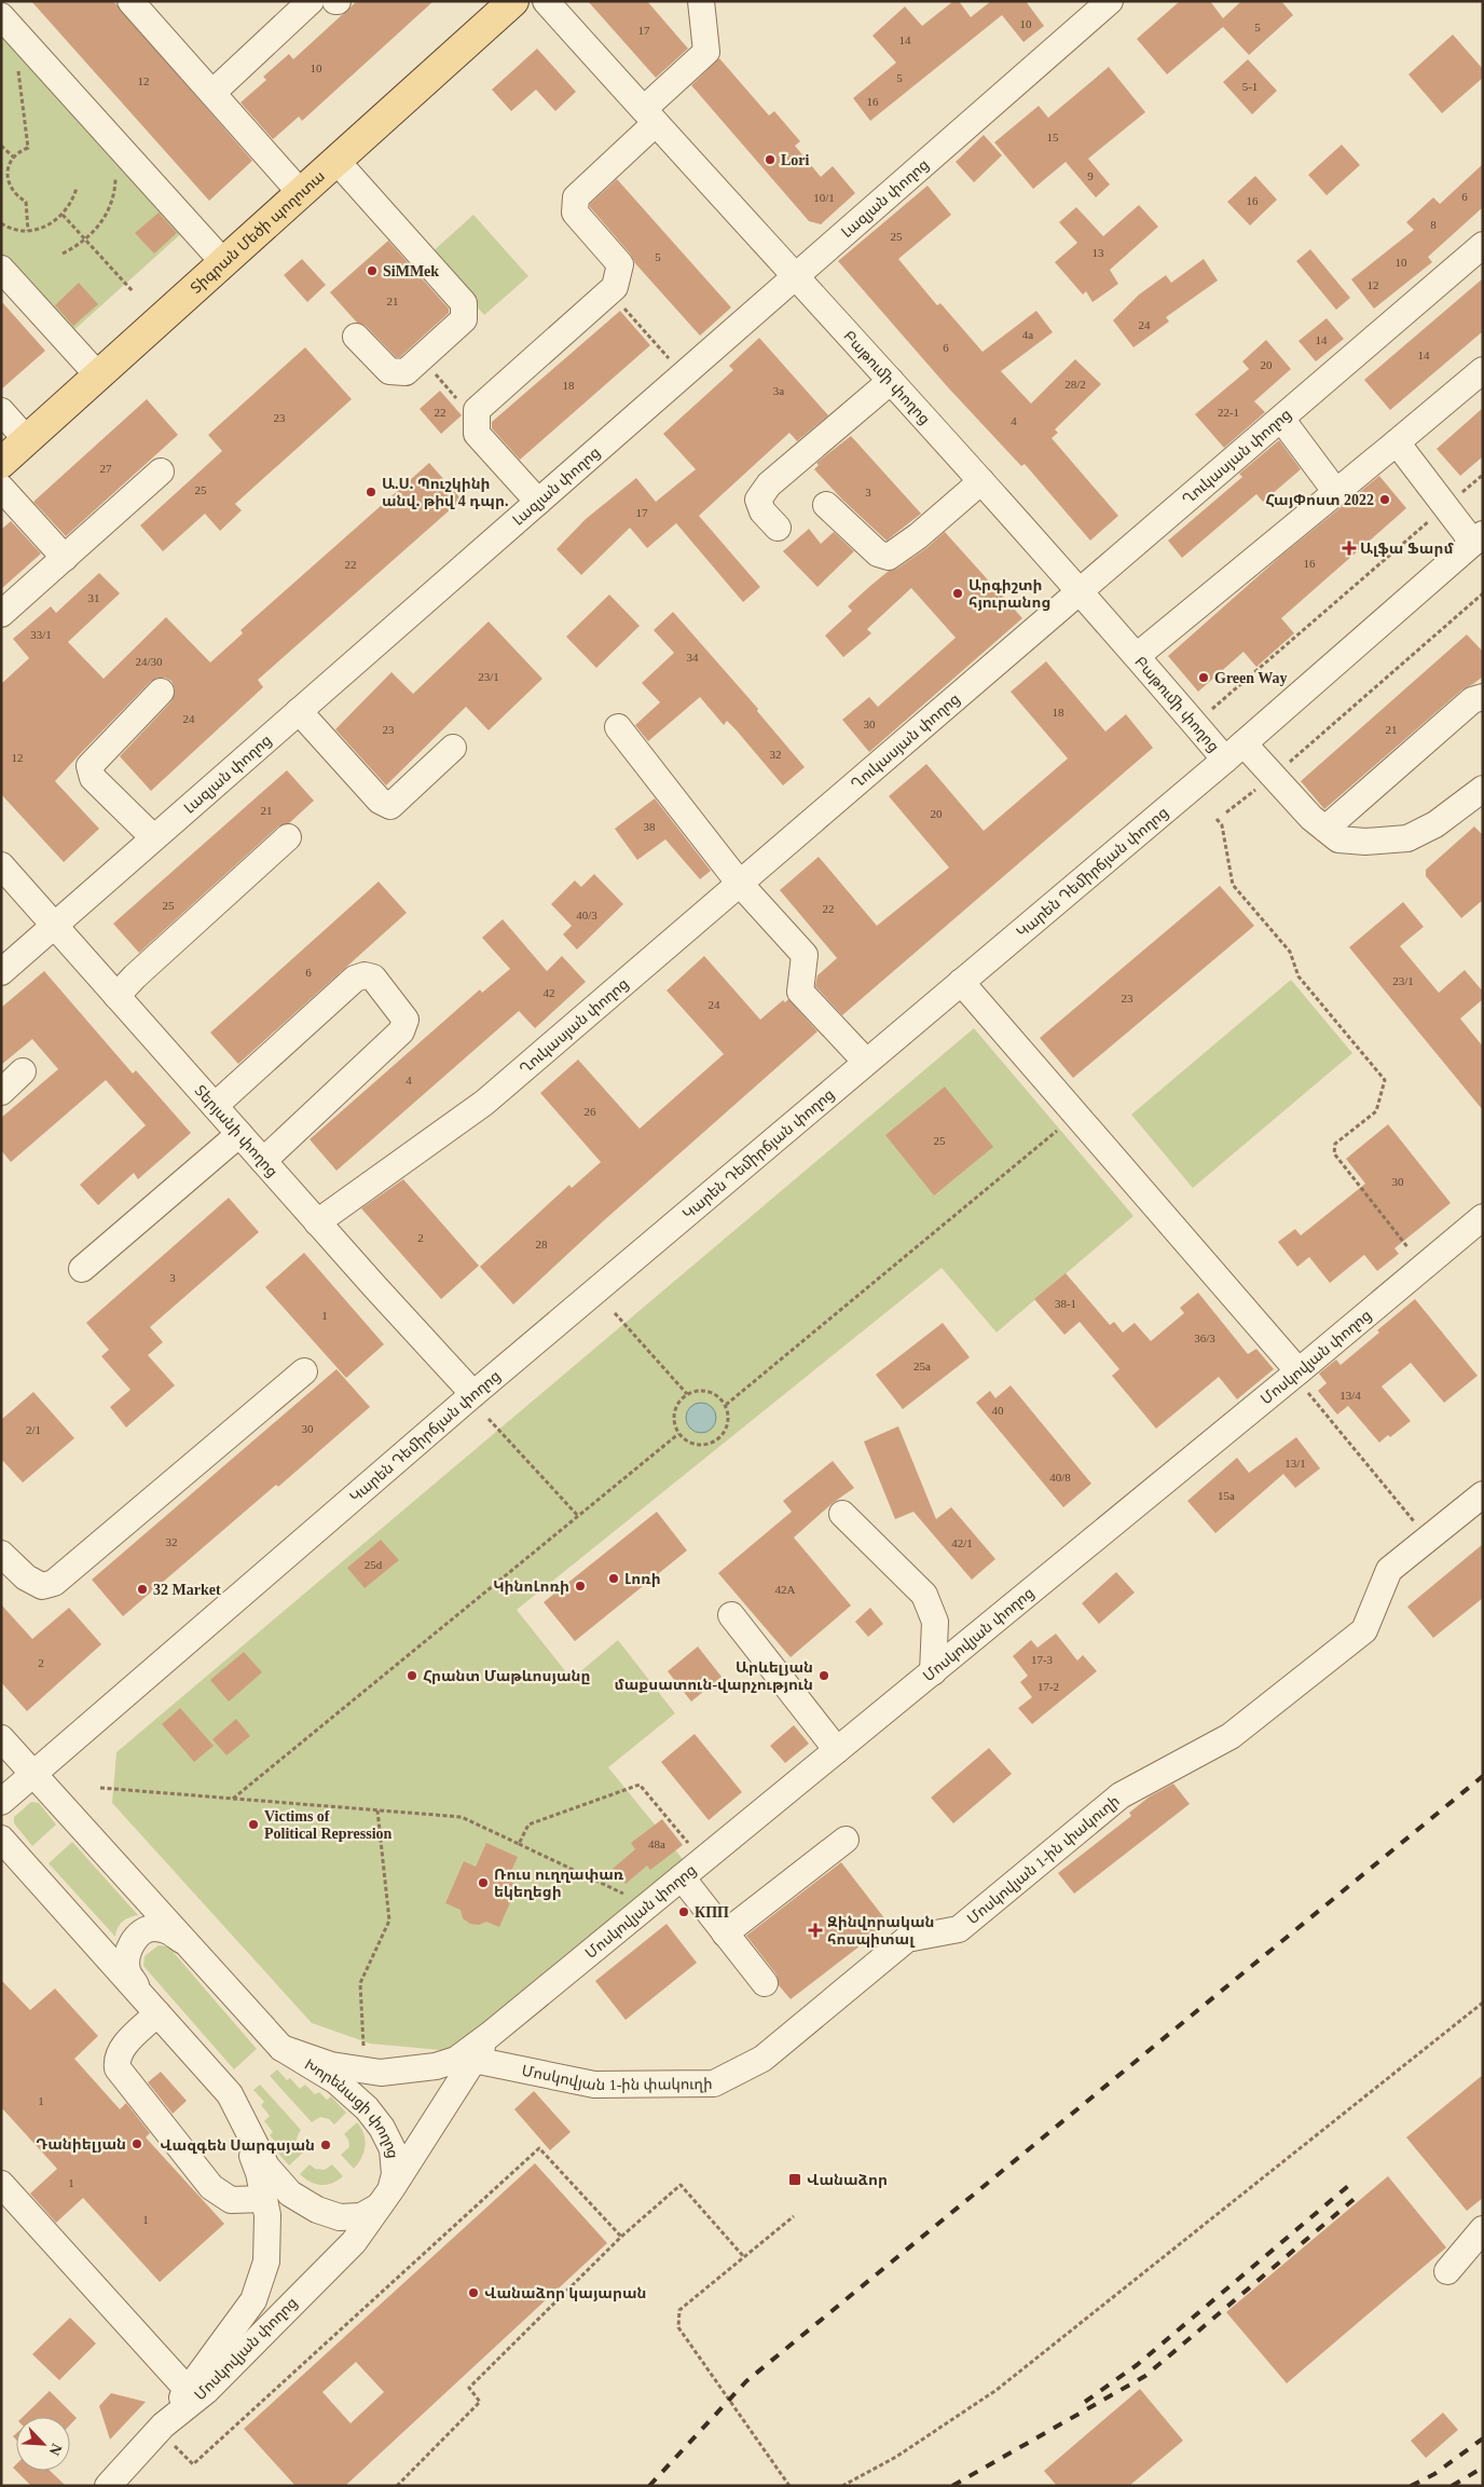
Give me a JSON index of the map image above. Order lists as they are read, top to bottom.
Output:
{
  "streets": {
    "main road": ["Տիգրան Մեծի պողոտա"],
    "street": [
      "Լազյան փողոց",
      "Բաթումի փողոց",
      "Ղուկասյան փողոց",
      "Կարեն Դեմիրճյան փողոց",
      "Տերյանի փողոց",
      "Մոսկովյան փողոց",
      "Մոսկովյան 1-ին փակուղի",
      "Խորենացի փողոց"
    ]
  },
  "crossings": [
    ["Լազյան փողոց", "Բաթումի փողոց"],
    ["Լազյան փողոց", "Տերյանի փողոց"],
    ["Բաթումի փողոց", "Ղուկասյան փողոց"],
    ["Բաթումի փողոց", "Կարեն Դեմիրճյան փողոց"],
    ["Ղուկասյան փողոց", "Տերյանի փողոց"],
    ["Կարեն Դեմիրճյան փողոց", "Տերյանի փողոց"],
    ["Կարեն Դեմիրճյան փողոց", "Խորենացի փողոց"],
    ["Մոսկովյան փողոց", "Մոսկովյան 1-ին փակուղի"],
    ["Մոսկովյան փողոց", "Խորենացի փողոց"]
  ],
  "places": {
    "other": [
      "Lori",
      "SiMMek",
      "Ա.Ս. Պուշկինի անվ. թիվ 4 դպր.",
      "ՀայՓոստ 2022",
      "Արգիշտի հյուրանոց",
      "Green Way",
      "Լոռի",
      "ԿինոԼոռի",
      "32 Market",
      "Հրանտ Մաթևոսյանը",
      "Արևելյան մաքսատուն-վարչություն",
      "Victims of Political Repression",
      "Ռուս ուղղափառ եկեղեցի",
      "КПП",
      "Դանիելյան",
      "Վազգեն Սարգսյան",
      "Վանաձոր կայարան"
    ],
    "health": ["Ալֆա Ֆարմ", "Զինվորական հոսպիտալ"],
    "transit": ["Վանաձոր"]
  },
  "house_numbers": [
    "10",
    "5",
    "17",
    "14",
    "10",
    "5",
    "12",
    "5-1",
    "16",
    "15",
    "9",
    "6",
    "10/1",
    "16",
    "8",
    "25",
    "13",
    "5",
    "10",
    "12",
    "21",
    "24",
    "4a",
    "14",
    "6",
    "14",
    "20",
    "28/2",
    "18",
    "3a",
    "22",
    "22-1",
    "23",
    "4",
    "27",
    "25",
    "3",
    "17",
    "16",
    "22",
    "31",
    "33/1",
    "34",
    "24/30",
    "23/1",
    "18",
    "24",
    "30",
    "23",
    "21",
    "32",
    "12",
    "21",
    "20",
    "38",
    "25",
    "22",
    "40/3",
    "6",
    "23/1",
    "42",
    "23",
    "24",
    "4",
    "26",
    "25",
    "30",
    "2",
    "28",
    "3",
    "38-1",
    "1",
    "36/3",
    "25a",
    "13/4",
    "40",
    "30",
    "2/1",
    "13/1",
    "40/8",
    "15a",
    "32",
    "42/1",
    "25d",
    "42A",
    "17-3",
    "2",
    "17-2",
    "48a",
    "1",
    "1",
    "1"
  ],
  "north": "bottom right"
}
